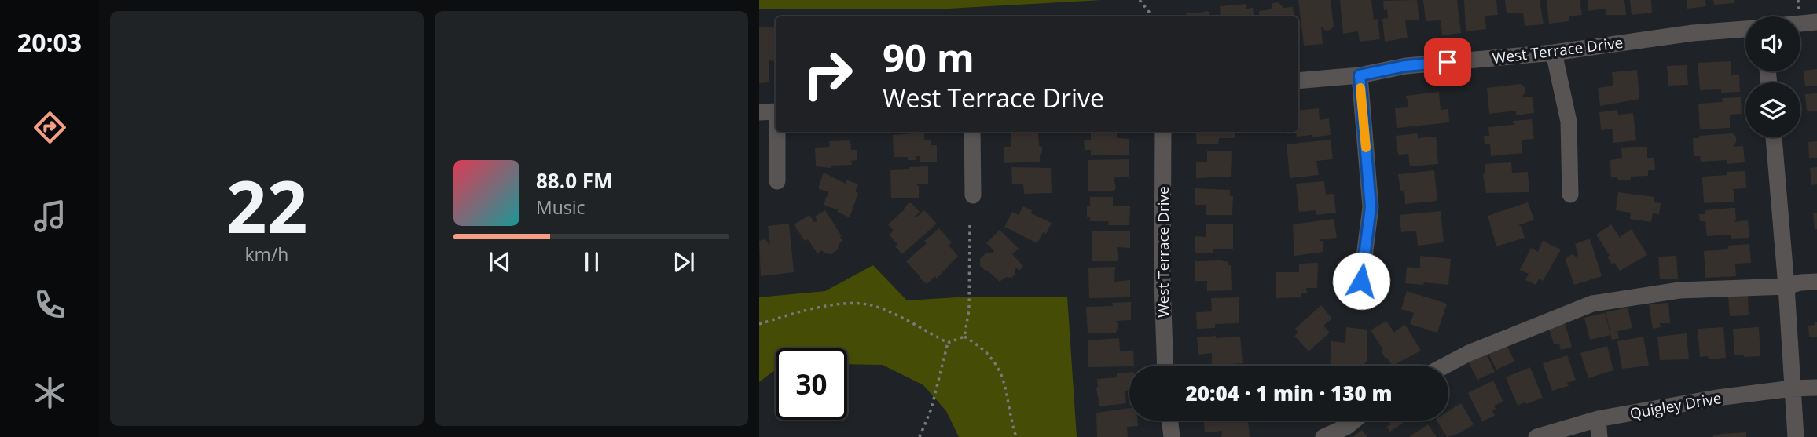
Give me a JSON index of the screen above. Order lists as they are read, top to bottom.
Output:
{
  "streets": {
    "street": ["West Terrace Drive", "Quigley Drive"]
  },
  "page": {
    "tabs": "20:03",
    "tile": ["22", "km/h"],
    "turn": ["90 m", "West Terrace Drive"],
    "song": ["88.0 FM", "Music"],
    "limit": "30",
    "trip": "20:04 · 1 min · 130 m"
  }
}
